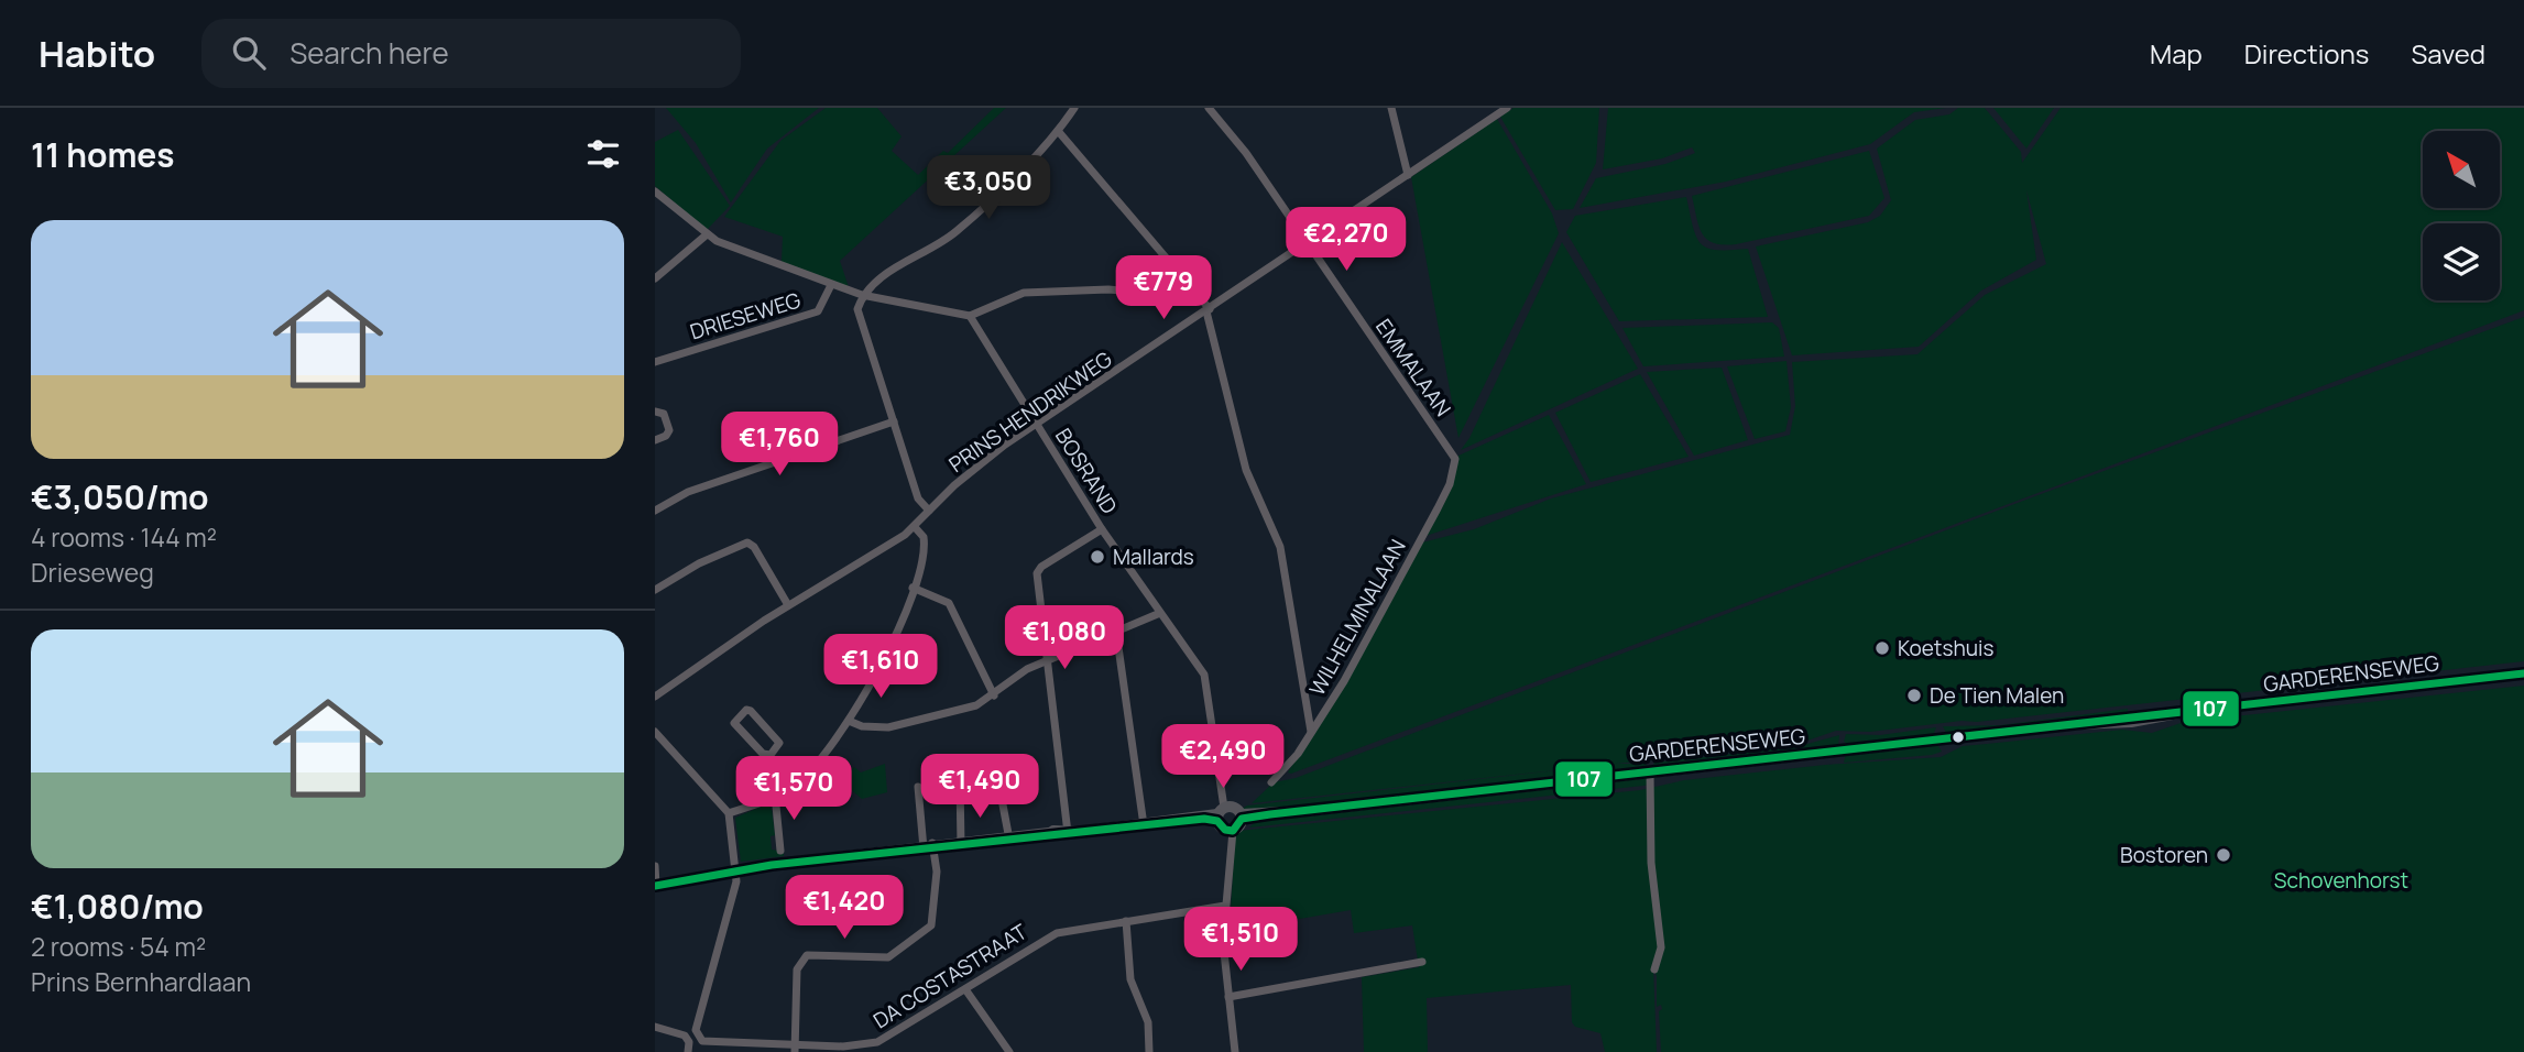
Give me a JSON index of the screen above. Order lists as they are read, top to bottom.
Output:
{
  "streets": {
    "main road": ["GARDERENSEWEG"],
    "street": [
      "DRIESEWEG",
      "EMMALAAN",
      "PRINS HENDRIKWEG",
      "BOSRAND",
      "WILHELMINALAAN",
      "DA COSTASTRAAT"
    ]
  },
  "crossings": [
    ["EMMALAAN", "PRINS HENDRIKWEG"],
    ["EMMALAAN", "WILHELMINALAAN"],
    ["PRINS HENDRIKWEG", "BOSRAND"],
    ["BOSRAND", "DA COSTASTRAAT"]
  ],
  "parks": ["Schovenhorst"],
  "places": [
    "Mallards",
    "Koetshuis",
    "De Tien Malen",
    "Bostoren"
  ],
  "lines": ["transit line 107"],
  "north": "top left",
  "page": {
    "header": "Habito",
    "search": "Search here",
    "nav": ["Map", "Directions", "Saved"],
    "heading": "11 homes",
    "price": [
      "€3,050",
      "€2,270",
      "€779",
      "€1,760",
      "€1,080",
      "€1,610",
      "€2,490",
      "€1,490",
      "€1,570",
      "€1,420",
      "€1,510"
    ],
    "list": [
      {
        "name": "€3,050/mo",
        "note": "4 rooms · 144 m² · Drieseweg"
      },
      {
        "name": "€1,080/mo",
        "note": "2 rooms · 54 m² · Prins Bernhardlaan"
      }
    ]
  }
}
